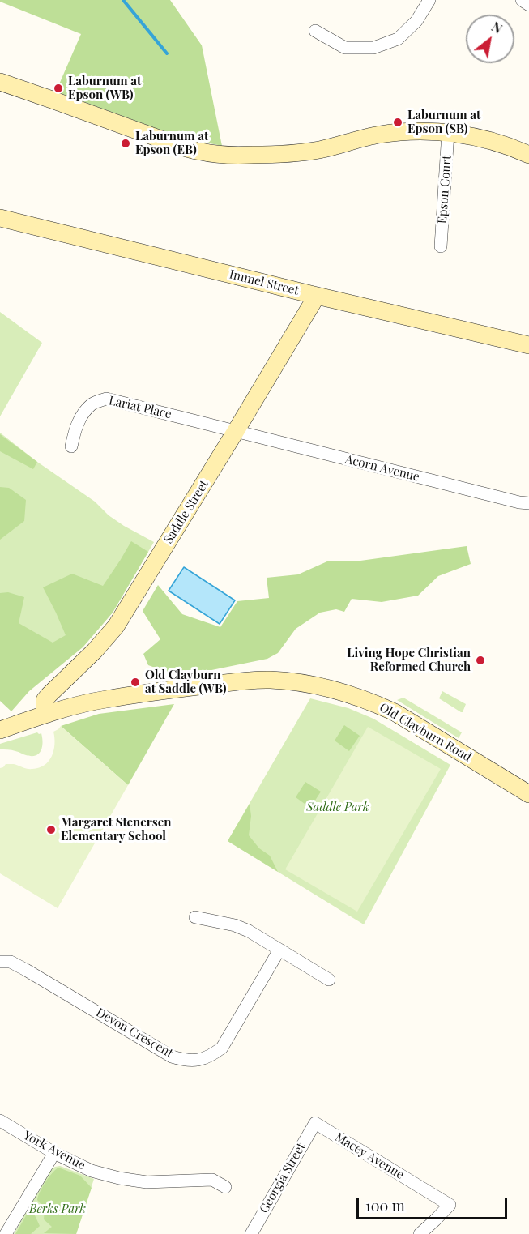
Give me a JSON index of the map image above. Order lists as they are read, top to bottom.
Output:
{
  "streets": {
    "street": [
      "Epson Court",
      "Immel Street",
      "Lariat Place",
      "Acorn Avenue",
      "Saddle Street",
      "Old Clayburn Road",
      "Devon Crescent",
      "York Avenue",
      "Macey Avenue",
      "Georgia Street"
    ]
  },
  "crossings": [
    ["Immel Street", "Saddle Street"],
    ["Lariat Place", "Acorn Avenue"],
    ["Lariat Place", "Saddle Street"],
    ["Acorn Avenue", "Saddle Street"],
    ["Saddle Street", "Old Clayburn Road"],
    ["Macey Avenue", "Georgia Street"]
  ],
  "parks": ["Saddle Park", "Berks Park"],
  "places": [
    "Laburnum at Epson (WB)",
    "Laburnum at Epson (SB)",
    "Laburnum at Epson (EB)",
    "Living Hope Christian Reformed Church",
    "Old Clayburn at Saddle (WB)",
    "Margaret Stenersen Elementary School"
  ],
  "scale_bar": "100 m",
  "north": "top right"
}
